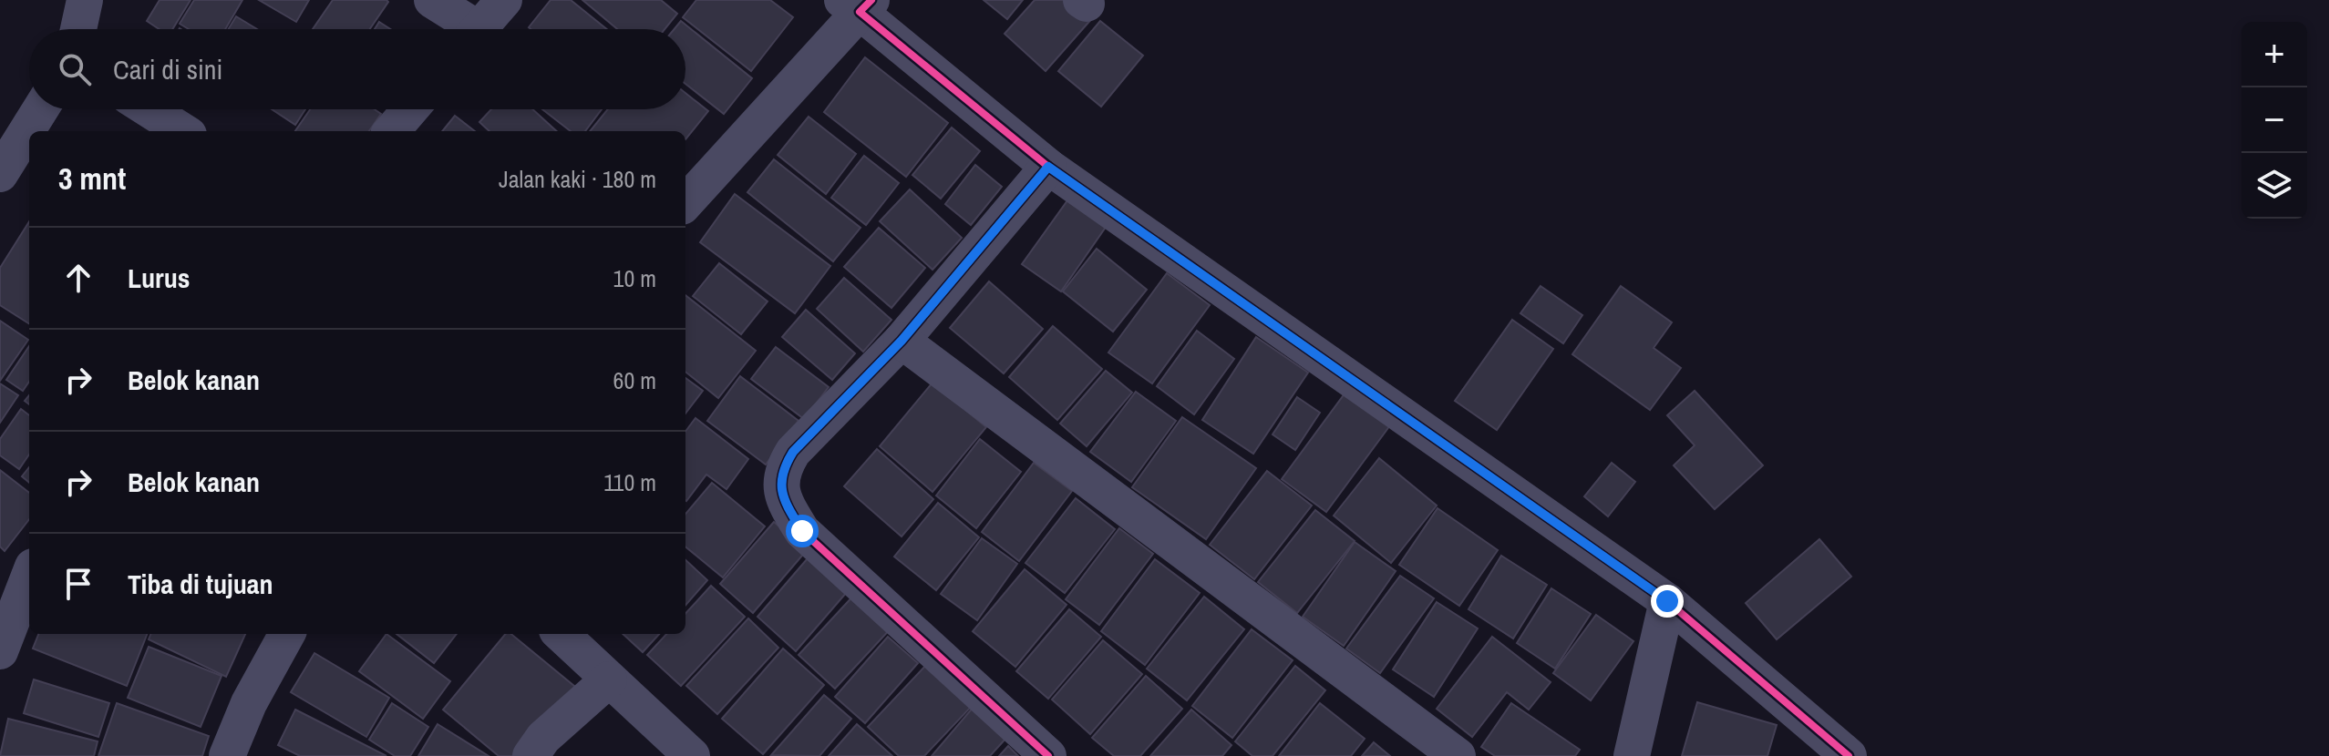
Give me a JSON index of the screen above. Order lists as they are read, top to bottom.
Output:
{
  "page": {
    "map_buttons": ["+", "−"],
    "search": "Cari di sini",
    "heading": ["3 mnt", "Jalan kaki · 180 m"],
    "list": [
      ["Lurus", "10 m"],
      ["Belok kanan", "60 m"],
      ["Belok kanan", "110 m"],
      "Tiba di tujuan"
    ]
  }
}
